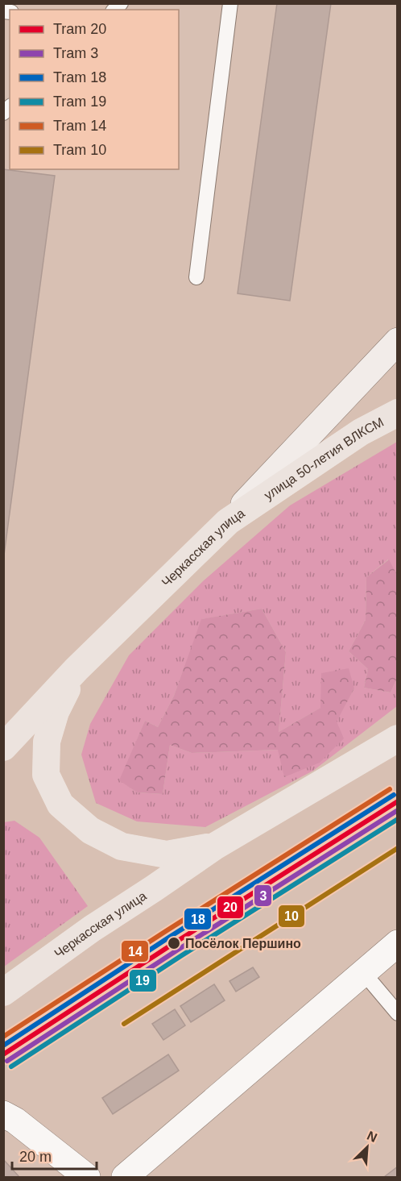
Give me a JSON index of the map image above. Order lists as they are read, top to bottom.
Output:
{
  "streets": {
    "main road": ["улица 50-летия ВЛКСМ", "Черкасская улица"]
  },
  "crossings": [
    ["улица 50-летия ВЛКСМ", "Черкасская улица"]
  ],
  "places": ["Посёлок Першино"],
  "lines": [
    "tram line 14",
    "tram line 18",
    "tram line 20",
    "tram line 3",
    "tram line 19",
    "tram line 10"
  ],
  "legend": [
    "Tram 20",
    "Tram 3",
    "Tram 18",
    "Tram 19",
    "Tram 14",
    "Tram 10"
  ],
  "scale_bar": "20 m",
  "north": "top right"
}
